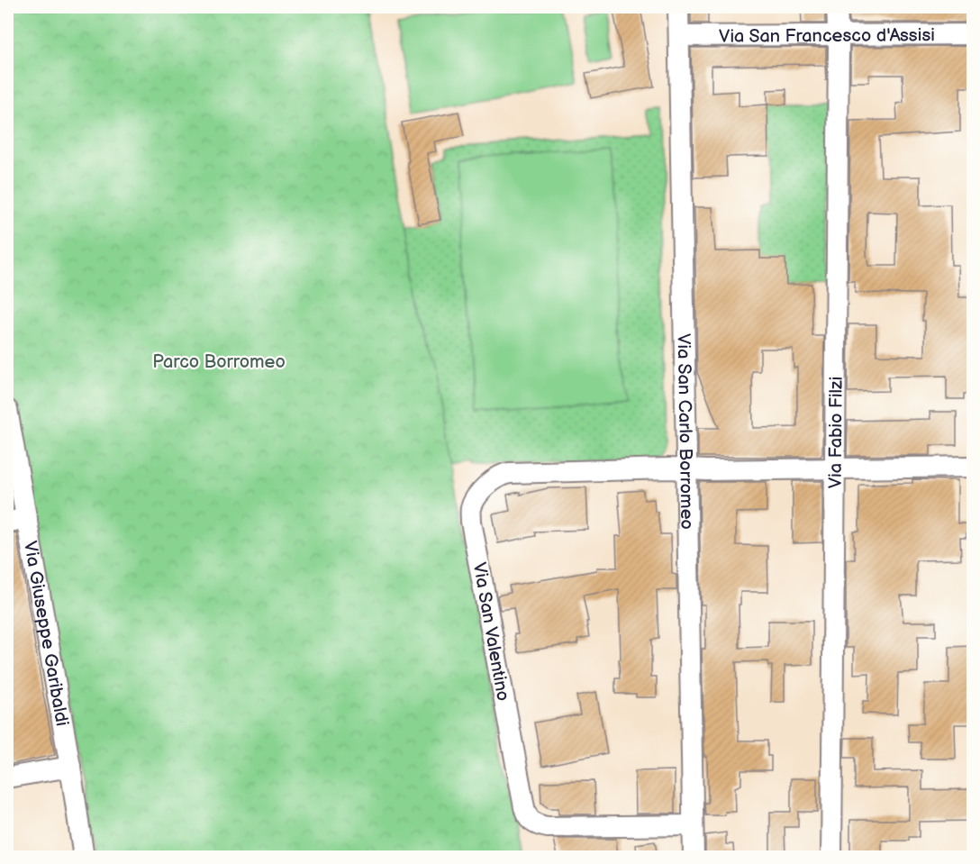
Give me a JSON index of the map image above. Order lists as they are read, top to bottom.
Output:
{
  "streets": {
    "street": [
      "Via San Francesco d'Assisi",
      "Via San Carlo Borromeo",
      "Via Fabio Filzi",
      "Via San Valentino",
      "Via Giuseppe Garibaldi"
    ]
  },
  "crossings": [
    ["Via San Francesco d'Assisi", "Via San Carlo Borromeo"],
    ["Via San Francesco d'Assisi", "Via Fabio Filzi"],
    ["Via San Carlo Borromeo", "Via San Valentino"]
  ],
  "parks": ["Parco Borromeo"]
}
